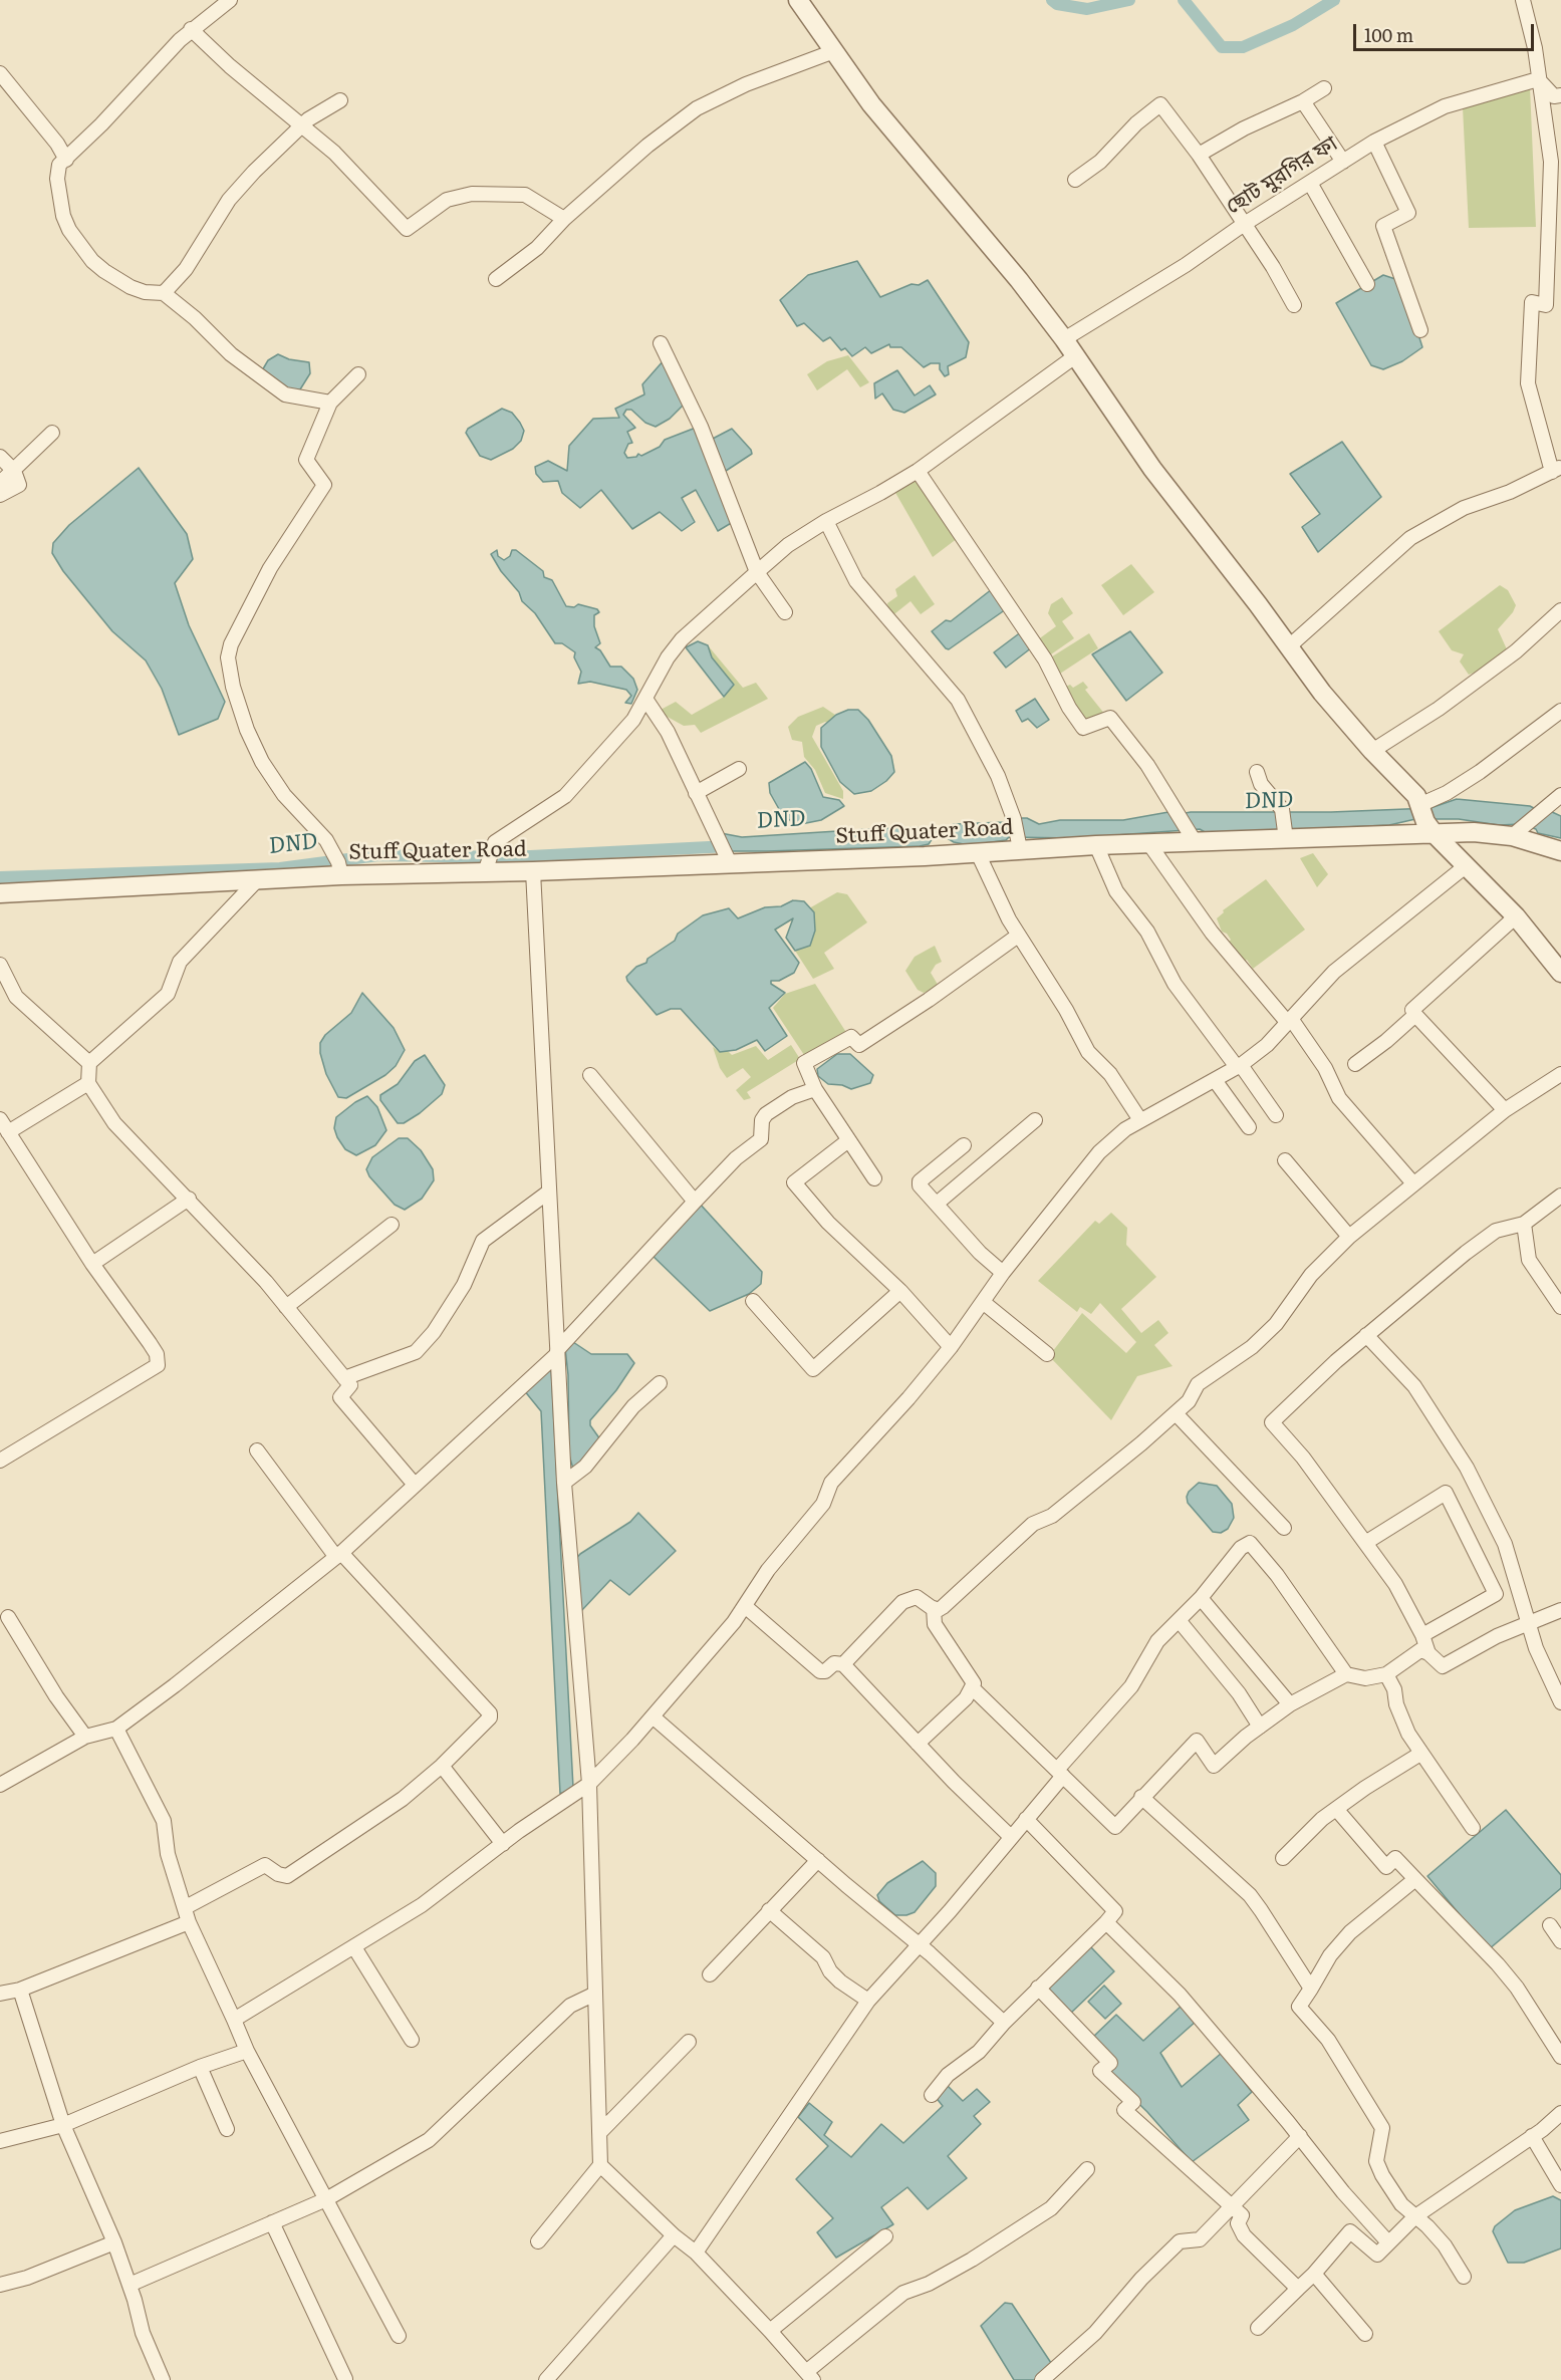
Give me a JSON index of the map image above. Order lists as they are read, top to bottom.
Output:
{
  "streets": {
    "street": ["ছোট মুরগির ফা", "Stuff Quater Road"]
  },
  "water": ["DND"],
  "scale_bar": "100 m"
}
